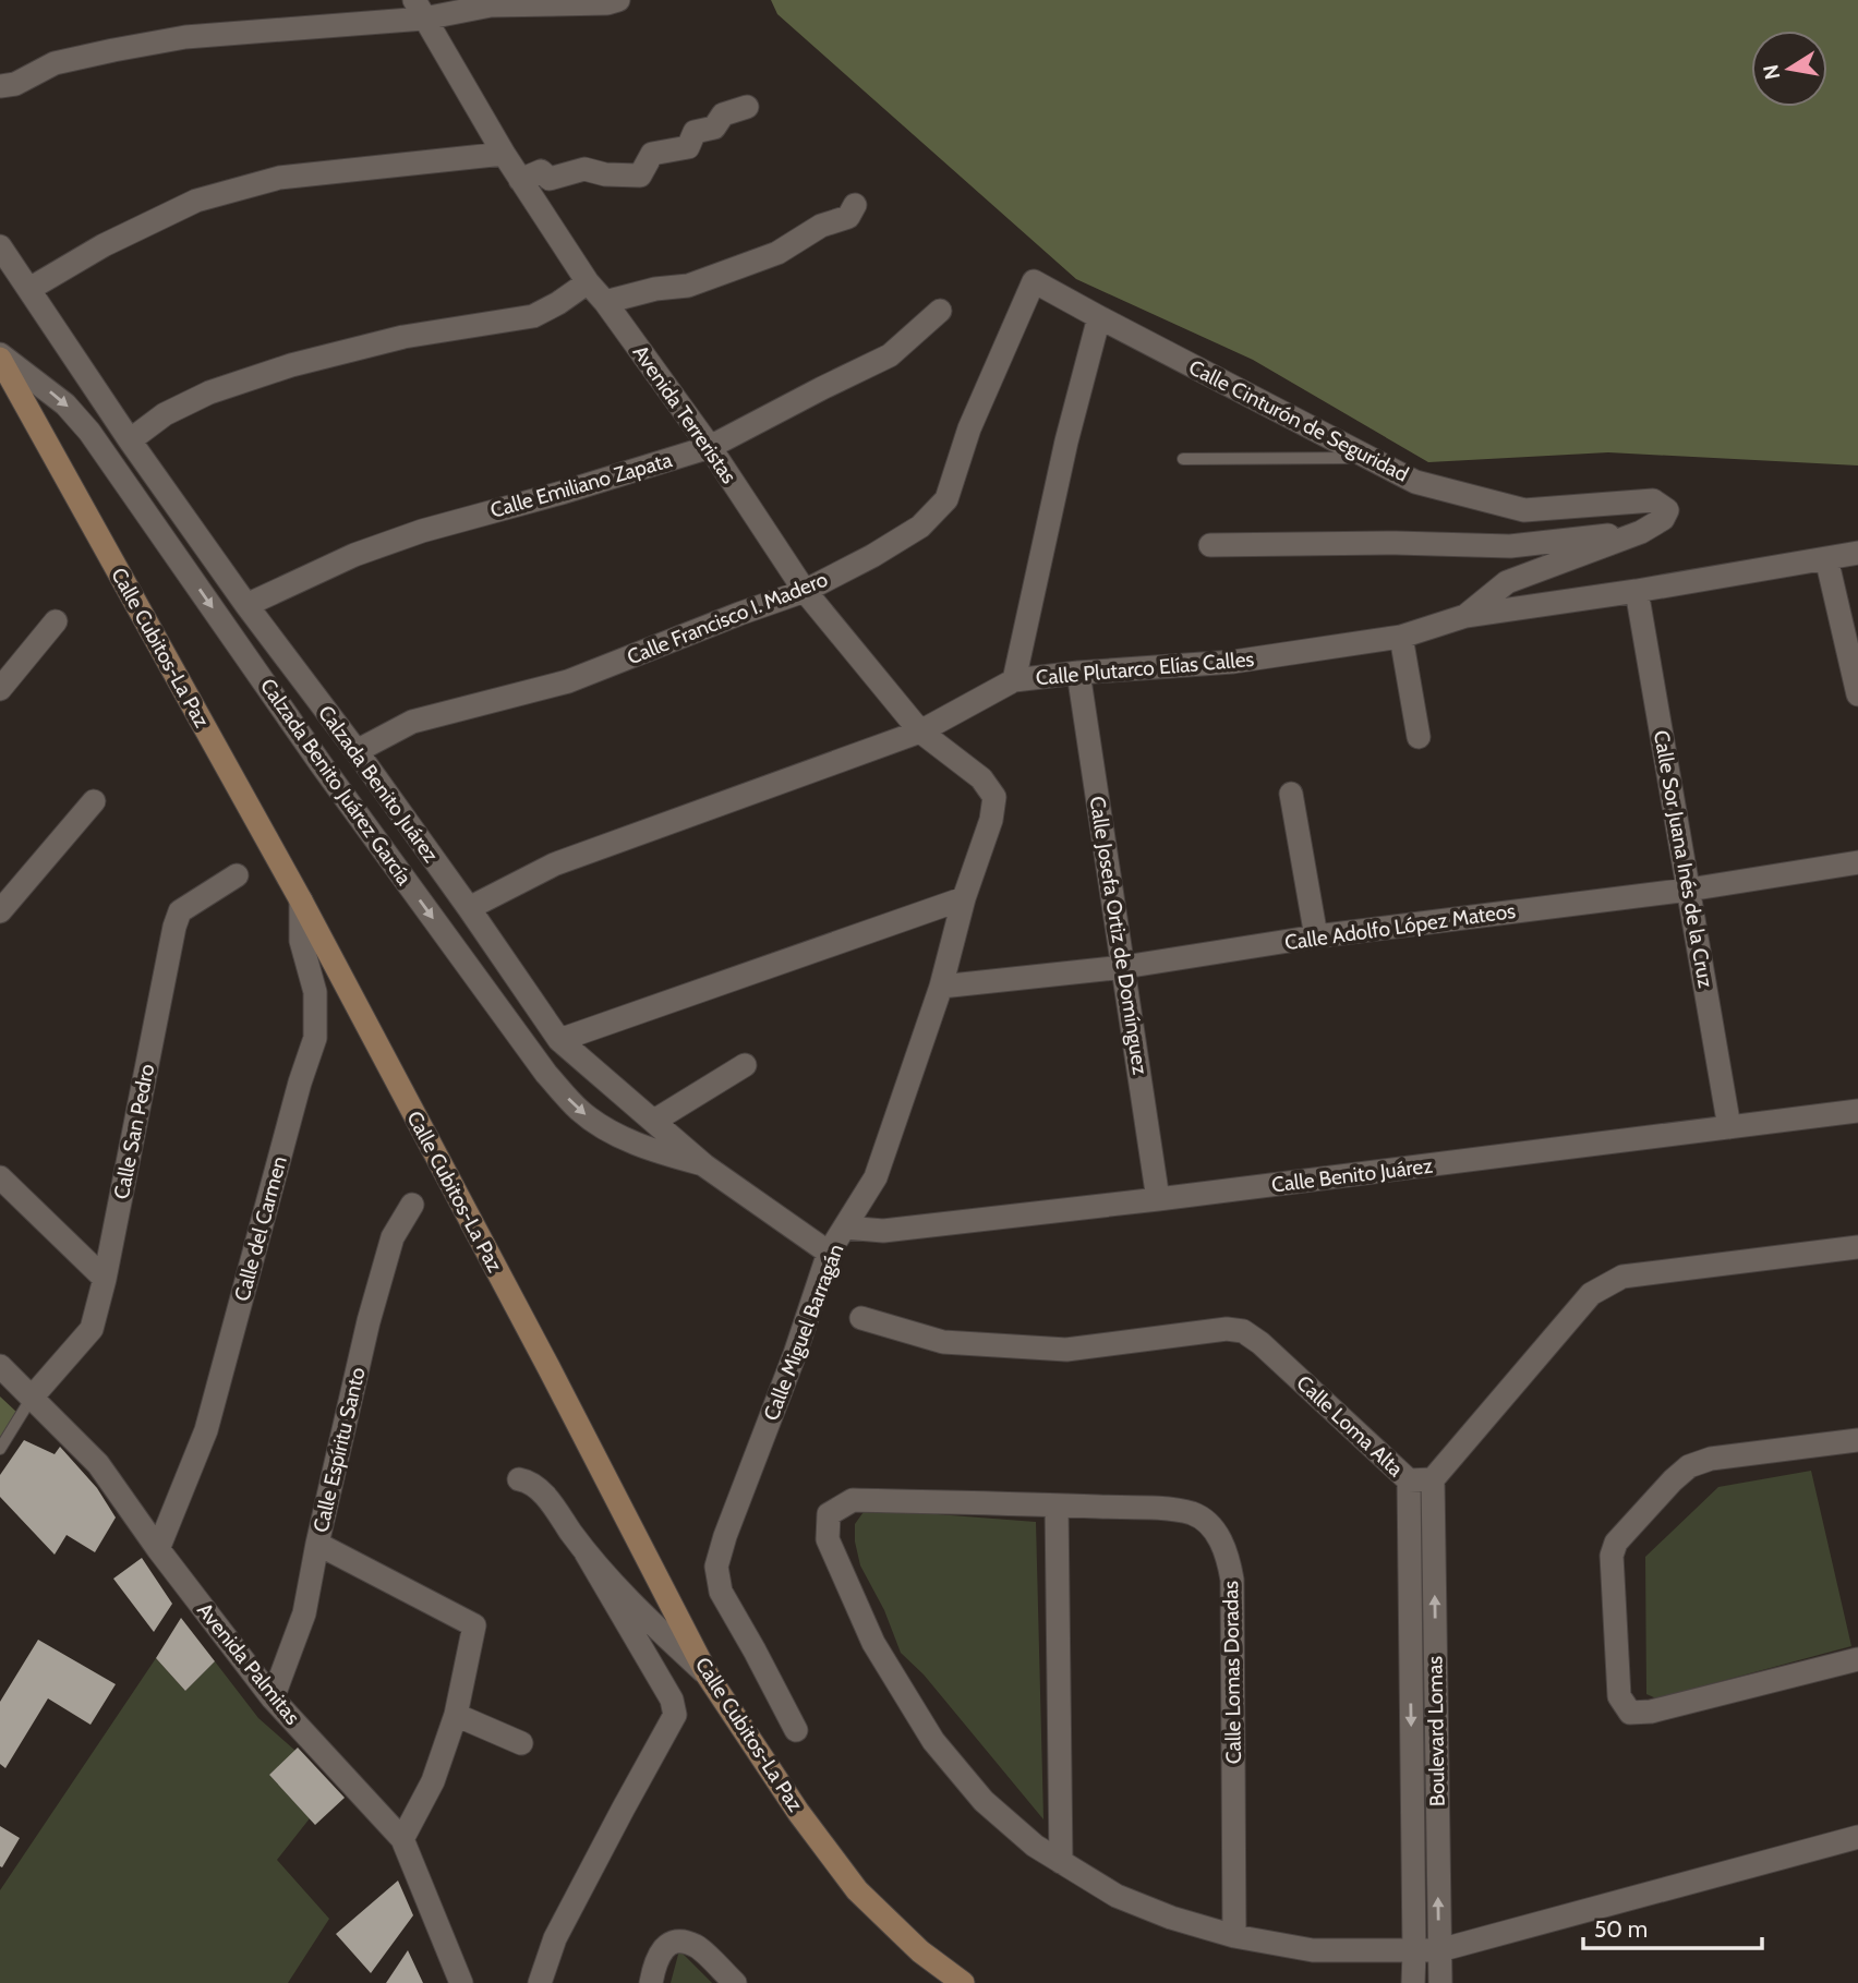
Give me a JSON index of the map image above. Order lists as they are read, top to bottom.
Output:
{
  "streets": {
    "main road": ["Calle Cubitos-La Paz"],
    "street": [
      "Avenida Terreristas",
      "Calle Cinturón de Seguridad",
      "Calle Emiliano Zapata",
      "Calle Francisco I. Madero",
      "Calle Plutarco Elías Calles",
      "Calzada Benito Juárez García",
      "Calzada Benito Juárez",
      "Calle Sor Juana Inés de la Cruz",
      "Calle Adolfo López Mateos",
      "Calle Josefa Ortiz de Domínguez",
      "Calle San Pedro",
      "Calle Benito Juárez",
      "Calle del Carmen",
      "Calle Miguel Barragán",
      "Calle Loma Alta",
      "Calle Espíritu Santo",
      "Avenida Palmitas",
      "Calle Lomas Doradas",
      "Boulevard Lomas"
    ]
  },
  "crossings": [
    ["Avenida Terreristas", "Calle Emiliano Zapata"],
    ["Avenida Terreristas", "Calle Francisco I. Madero"],
    ["Avenida Terreristas", "Calle Plutarco Elías Calles"],
    ["Avenida Terreristas", "Calle Miguel Barragán"],
    ["Calle Cinturón de Seguridad", "Calle Francisco I. Madero"],
    ["Calle Emiliano Zapata", "Calzada Benito Juárez"],
    ["Calle Francisco I. Madero", "Calzada Benito Juárez"],
    ["Calle Cubitos-La Paz", "Calzada Benito Juárez García"],
    ["Calle Cubitos-La Paz", "Calle del Carmen"],
    ["Calle Plutarco Elías Calles", "Calzada Benito Juárez"],
    ["Calle Plutarco Elías Calles", "Calle Sor Juana Inés de la Cruz"],
    ["Calle Plutarco Elías Calles", "Calle Josefa Ortiz de Domínguez"],
    ["Calzada Benito Juárez García", "Calzada Benito Juárez"],
    ["Calzada Benito Juárez", "Calle Miguel Barragán"],
    ["Calle Sor Juana Inés de la Cruz", "Calle Adolfo López Mateos"],
    ["Calle Sor Juana Inés de la Cruz", "Calle Benito Juárez"],
    ["Calle Adolfo López Mateos", "Calle Josefa Ortiz de Domínguez"],
    ["Calle Adolfo López Mateos", "Calle Miguel Barragán"],
    ["Calle Josefa Ortiz de Domínguez", "Calle Benito Juárez"],
    ["Calle San Pedro", "Avenida Palmitas"],
    ["Calle Benito Juárez", "Calle Miguel Barragán"],
    ["Calle del Carmen", "Avenida Palmitas"],
    ["Calle Loma Alta", "Boulevard Lomas"],
    ["Calle Espíritu Santo", "Avenida Palmitas"]
  ],
  "one_way": ["Calzada Benito Juárez García"],
  "scale_bar": "50 m",
  "north": "left"
}
